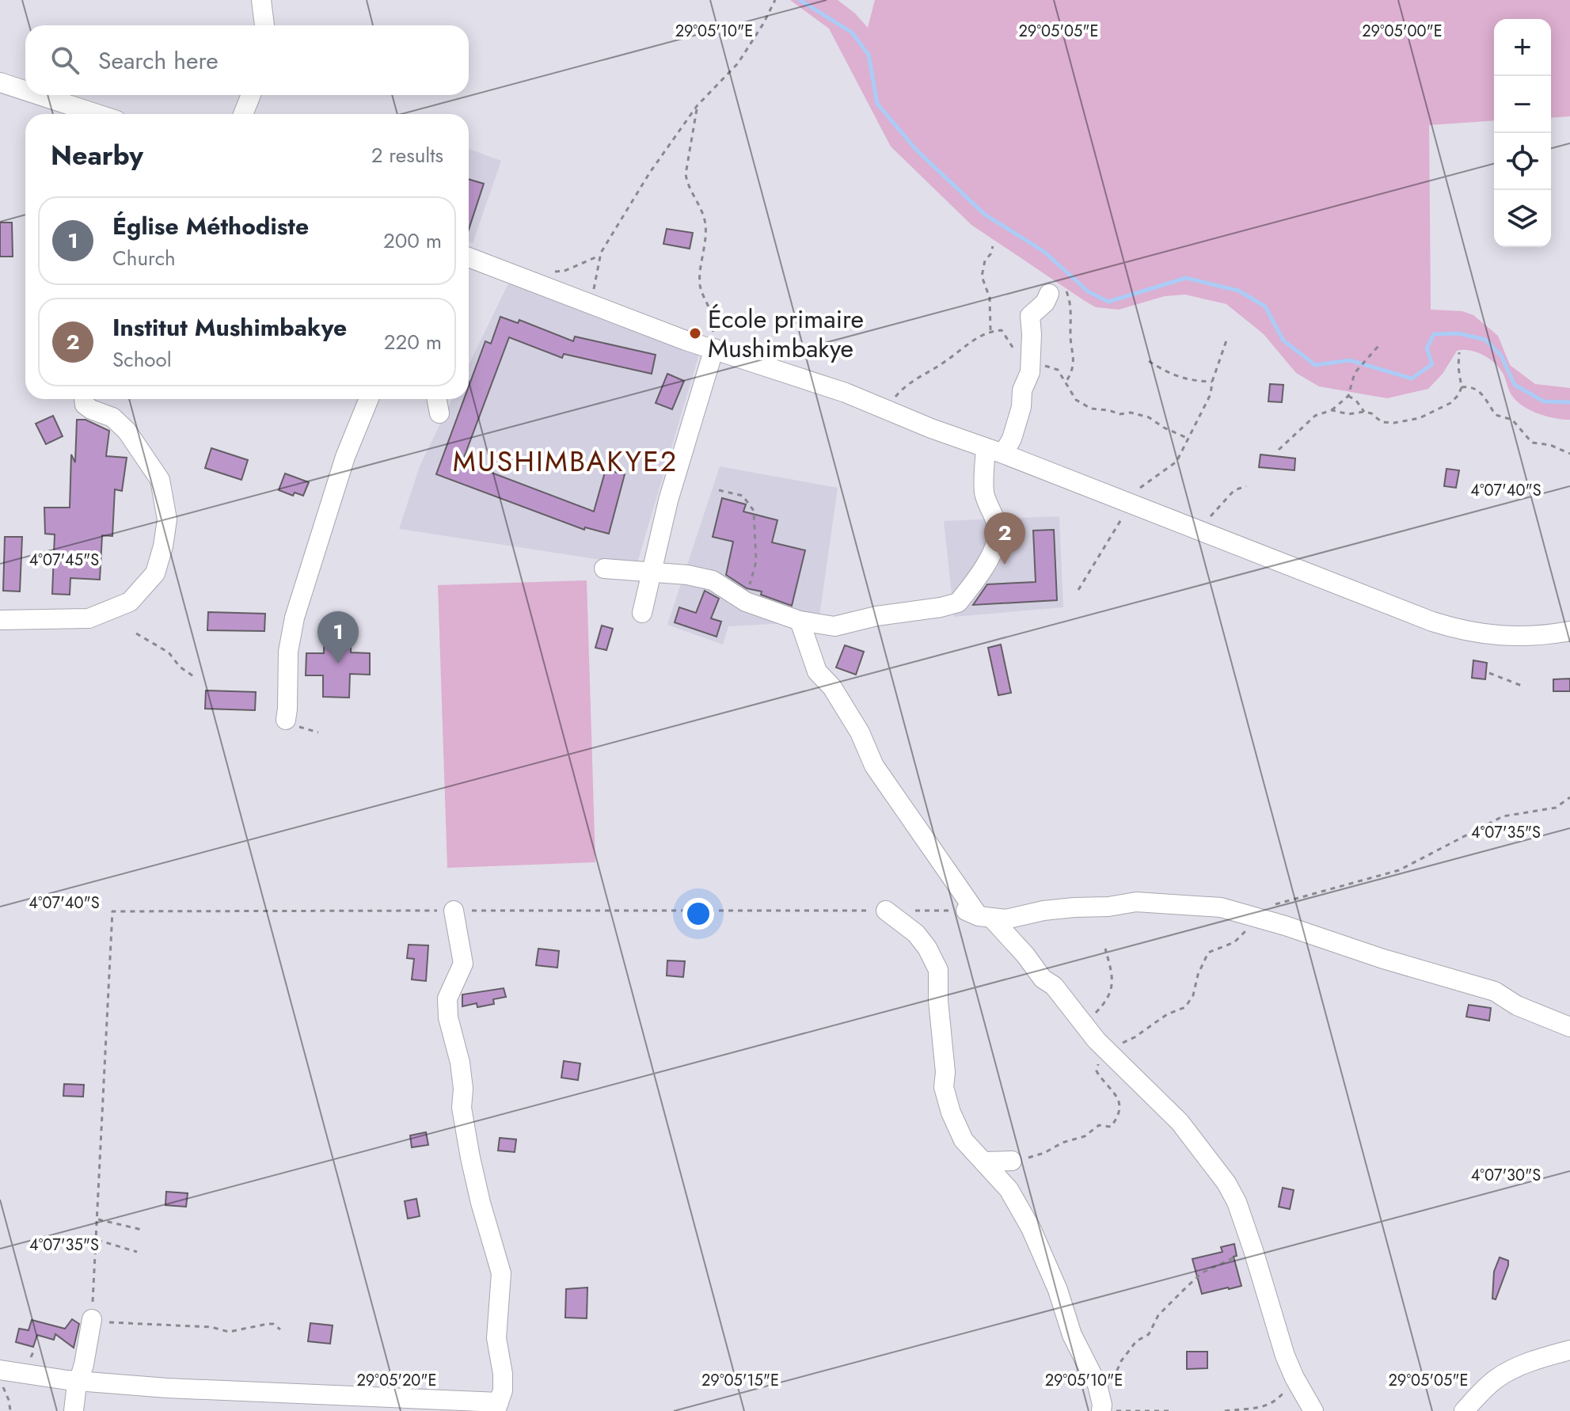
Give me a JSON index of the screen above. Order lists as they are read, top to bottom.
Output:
{
  "districts": ["MUSHIMBAKYE2"],
  "places": ["École primaire Mushimbakye"],
  "page": {
    "map_buttons": ["+", "−"],
    "search": "Search here",
    "heading": ["Nearby", "2 results"],
    "list": [
      {
        "mark": "1",
        "name": "Église Méthodiste",
        "note": "Church",
        "value": "200 m"
      },
      {
        "mark": "2",
        "name": "Institut Mushimbakye",
        "note": "School",
        "value": "220 m"
      }
    ],
    "pins": ["2", "1"]
  },
  "coordinates": [
    "29°05'10\"E",
    "29°05'05\"E",
    "29°05'00\"E",
    "4°07'40\"S",
    "4°07'45\"S",
    "4°07'35\"S",
    "4°07'30\"S",
    "29°05'20\"E",
    "29°05'15\"E"
  ]
}
